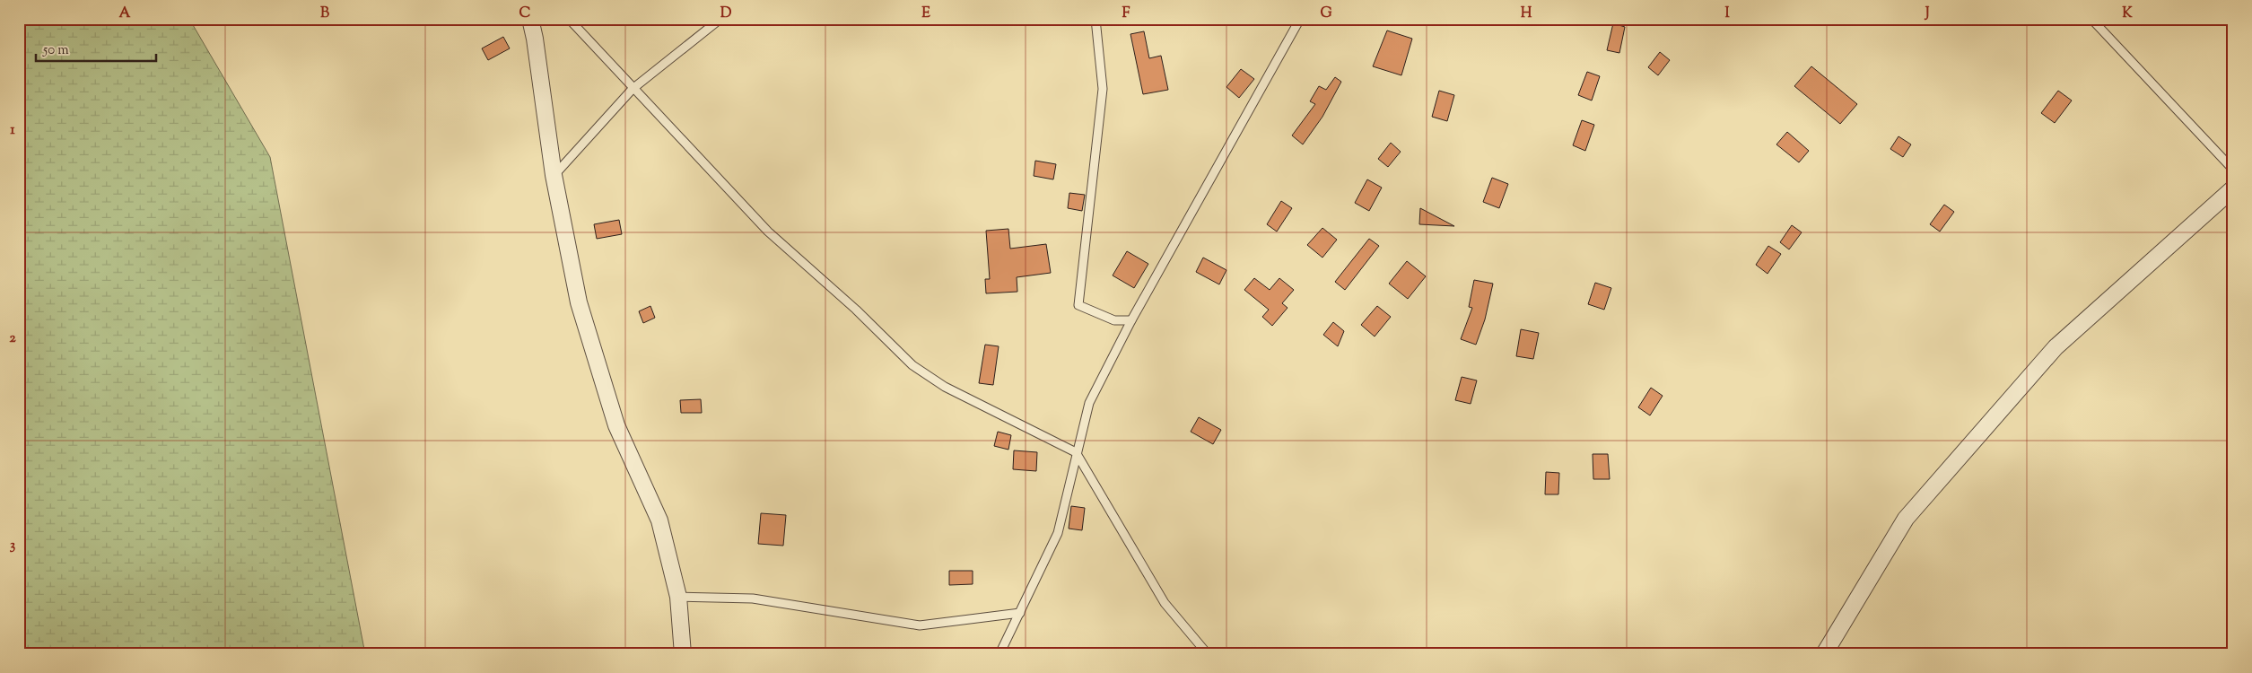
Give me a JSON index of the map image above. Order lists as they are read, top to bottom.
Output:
{
  "scale_bar": "50 m",
  "grid": {
    "columns": [
      "A",
      "B",
      "C",
      "D",
      "E",
      "F",
      "G",
      "H",
      "I",
      "J",
      "K"
    ],
    "rows": ["1", "2", "3"]
  }
}
